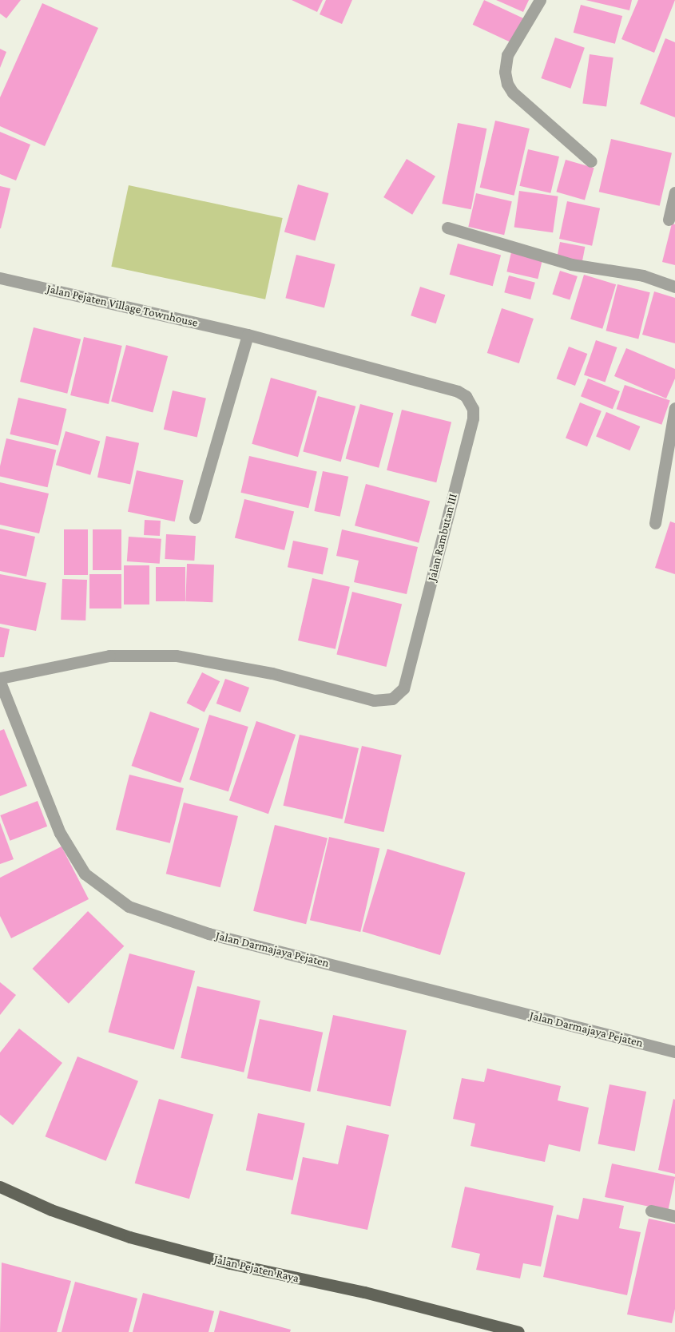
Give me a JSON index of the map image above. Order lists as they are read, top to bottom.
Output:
{
  "streets": {
    "main road": ["Jalan Pejaten Raya"],
    "street": ["Jalan Pejaten Village Townhouse", "Jalan Rambutan III", "Jalan Darmajaya Pejaten"]
  },
  "crossings": [
    ["Jalan Pejaten Village Townhouse", "Jalan Rambutan III"]
  ]
}
